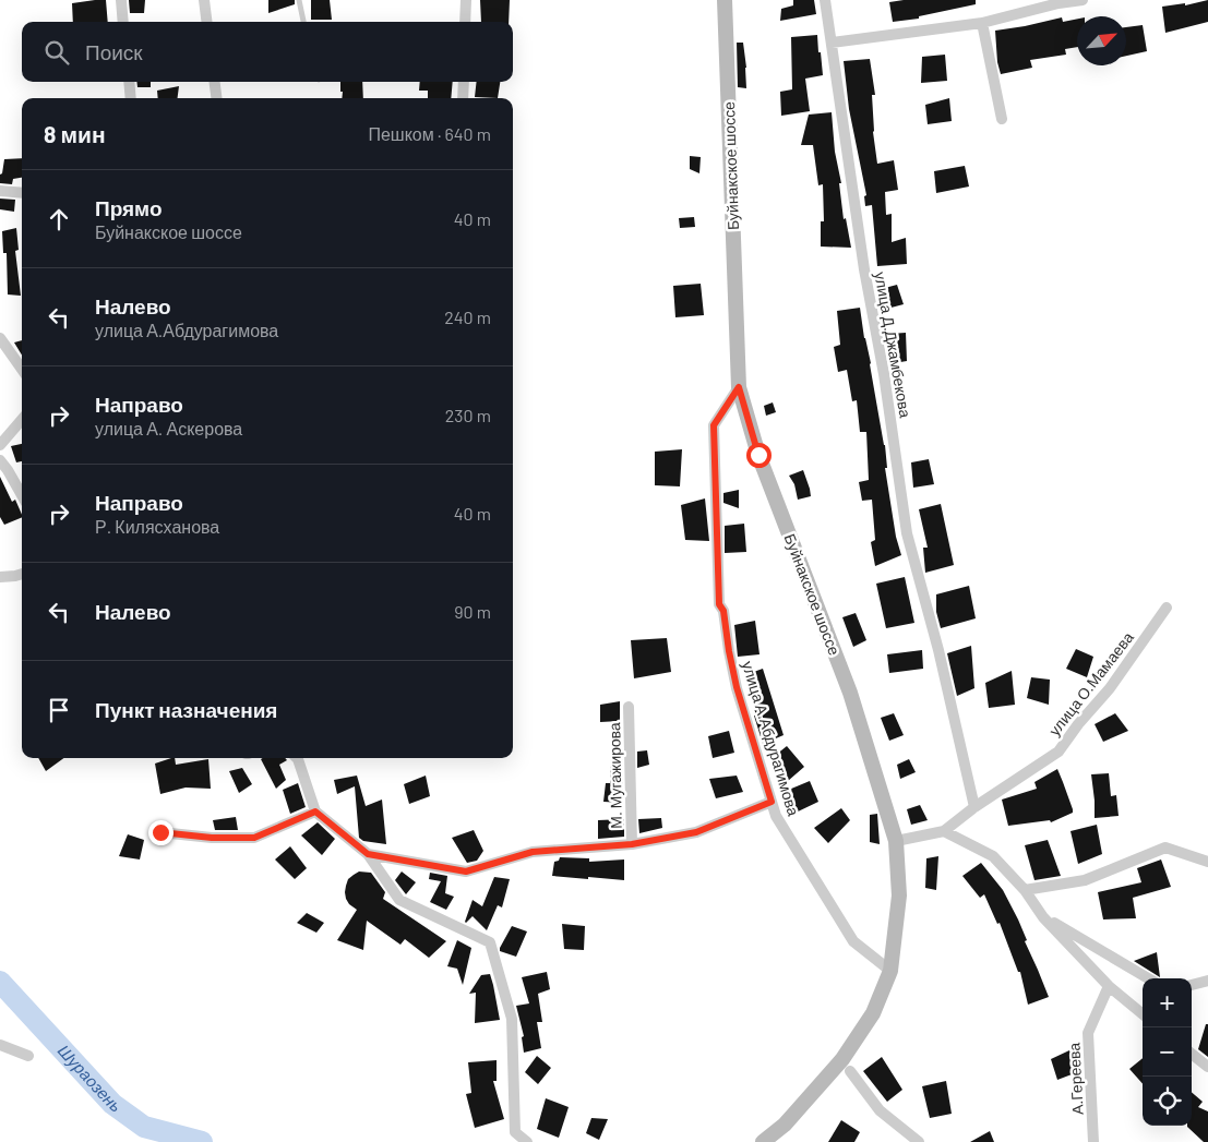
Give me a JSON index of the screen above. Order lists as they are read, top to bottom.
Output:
{
  "streets": {
    "main road": ["Буйнакское шоссе"],
    "street": [
      "улица Д.Джамбекова",
      "улица О.Мамаева",
      "улица А.Абдурагимова",
      "М. Мугажирова",
      "А.Гереева"
    ]
  },
  "crossings": [
    ["Буйнакское шоссе", "улица А.Абдурагимова"],
    ["улица Д.Джамбекова", "улица О.Мамаева"]
  ],
  "water": ["Шураозень"],
  "north": "top right",
  "page": {
    "search": "Поиск",
    "heading": ["8 мин", "Пешком · 640 m"],
    "list": [
      ["Прямо", "Буйнакское шоссе", "40 m"],
      ["Налево", "улица А.Абдурагимова", "240 m"],
      ["Направо", "улица А. Аскерова", "230 m"],
      ["Направо", "Р. Килясханова", "40 m"],
      ["Налево", "90 m"],
      "Пункт назначения"
    ],
    "map_buttons": ["+", "−"]
  }
}
